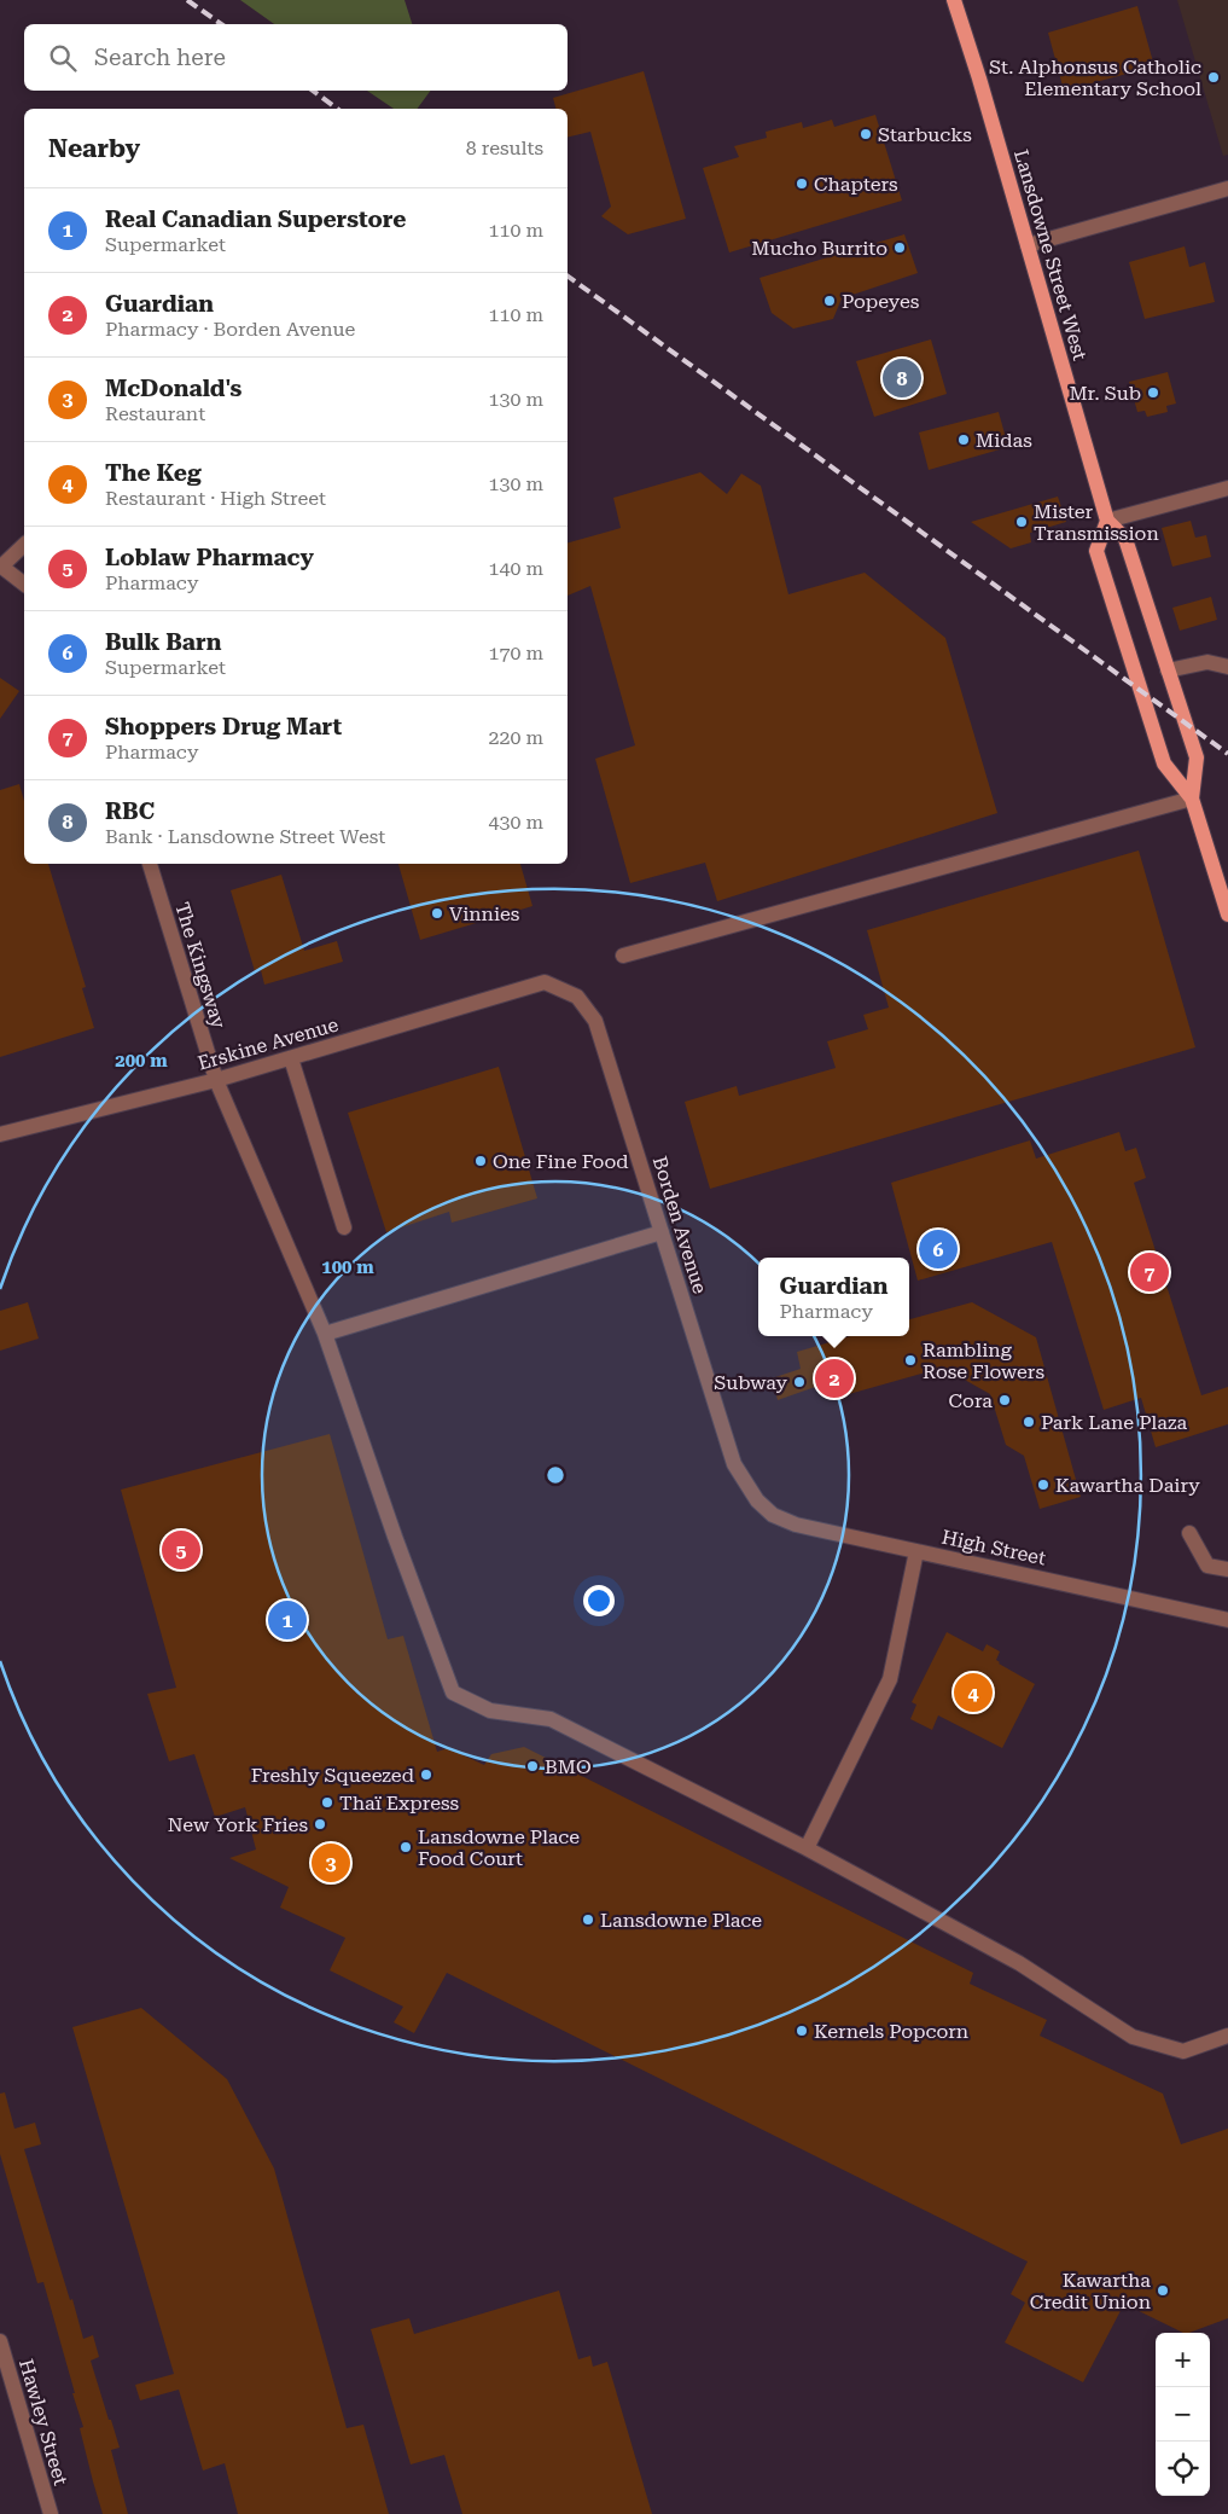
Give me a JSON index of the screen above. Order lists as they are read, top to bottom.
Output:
{
  "streets": {
    "main road": ["Lansdowne Street West"],
    "street": [
      "The Kingsway",
      "Erskine Avenue",
      "Borden Avenue",
      "High Street",
      "Hawley Street"
    ]
  },
  "crossings": [
    ["The Kingsway", "Erskine Avenue"],
    ["Erskine Avenue", "Borden Avenue"],
    ["Borden Avenue", "High Street"]
  ],
  "places": [
    "St. Alphonsus Catholic Elementary School",
    "Starbucks",
    "Chapters",
    "Mucho Burrito",
    "Popeyes",
    "Mr. Sub",
    "Midas",
    "Mister Transmission",
    "Vinnies",
    "One Fine Food",
    "Rambling Rose Flowers",
    "Subway",
    "Cora",
    "Park Lane Plaza",
    "Kawartha Dairy",
    "BMO",
    "Freshly Squeezed",
    "Thaï Express",
    "New York Fries",
    "Lansdowne Place Food Court",
    "Lansdowne Place",
    "Kernels Popcorn",
    "Kawartha Credit Union"
  ],
  "page": {
    "search": "Search here",
    "heading": ["Nearby", "8 results"],
    "list": [
      {
        "mark": "1",
        "name": "Real Canadian Superstore",
        "note": "Supermarket",
        "value": "110 m"
      },
      {
        "mark": "2",
        "name": "Guardian",
        "note": "Pharmacy · Borden Avenue",
        "value": "110 m"
      },
      {
        "mark": "3",
        "name": "McDonald's",
        "note": "Restaurant",
        "value": "130 m"
      },
      {
        "mark": "4",
        "name": "The Keg",
        "note": "Restaurant · High Street",
        "value": "130 m"
      },
      {
        "mark": "5",
        "name": "Loblaw Pharmacy",
        "note": "Pharmacy",
        "value": "140 m"
      },
      {
        "mark": "6",
        "name": "Bulk Barn",
        "note": "Supermarket",
        "value": "170 m"
      },
      {
        "mark": "7",
        "name": "Shoppers Drug Mart",
        "note": "Pharmacy",
        "value": "220 m"
      },
      {
        "mark": "8",
        "name": "RBC",
        "note": "Bank · Lansdowne Street West",
        "value": "430 m"
      }
    ],
    "pins": [
      "8",
      "6",
      "7",
      "2",
      "5",
      "1",
      "4",
      "3"
    ],
    "popup": ["Guardian", "Pharmacy"],
    "map_buttons": ["+", "−"]
  },
  "rings": ["200 m", "100 m"]
}
